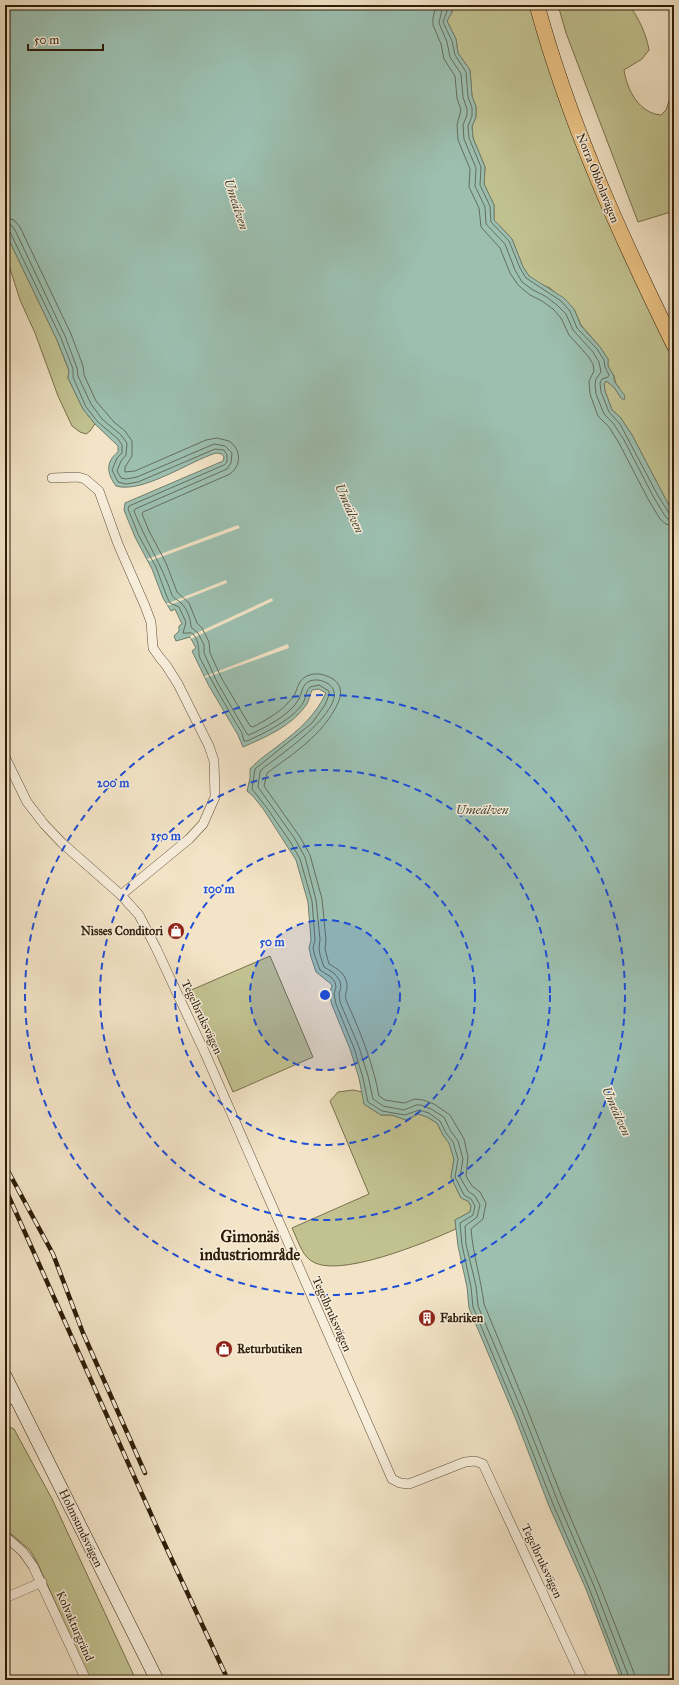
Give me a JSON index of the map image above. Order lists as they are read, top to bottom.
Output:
{
  "streets": {
    "highway": ["Norra Obbolavägen"],
    "main road": ["Holmsundsvägen"],
    "street": ["Tegelbruksvägen", "Kolvaktargränd"]
  },
  "districts": ["Gimonäs industriområde"],
  "water": ["Umeälven"],
  "places": {
    "shop": ["Nisses Conditori", "Returbutiken"],
    "building": ["Fabriken"]
  },
  "scale_bar": "50 m",
  "rings": [
    "200 m",
    "150 m",
    "100 m",
    "50 m"
  ]
}
